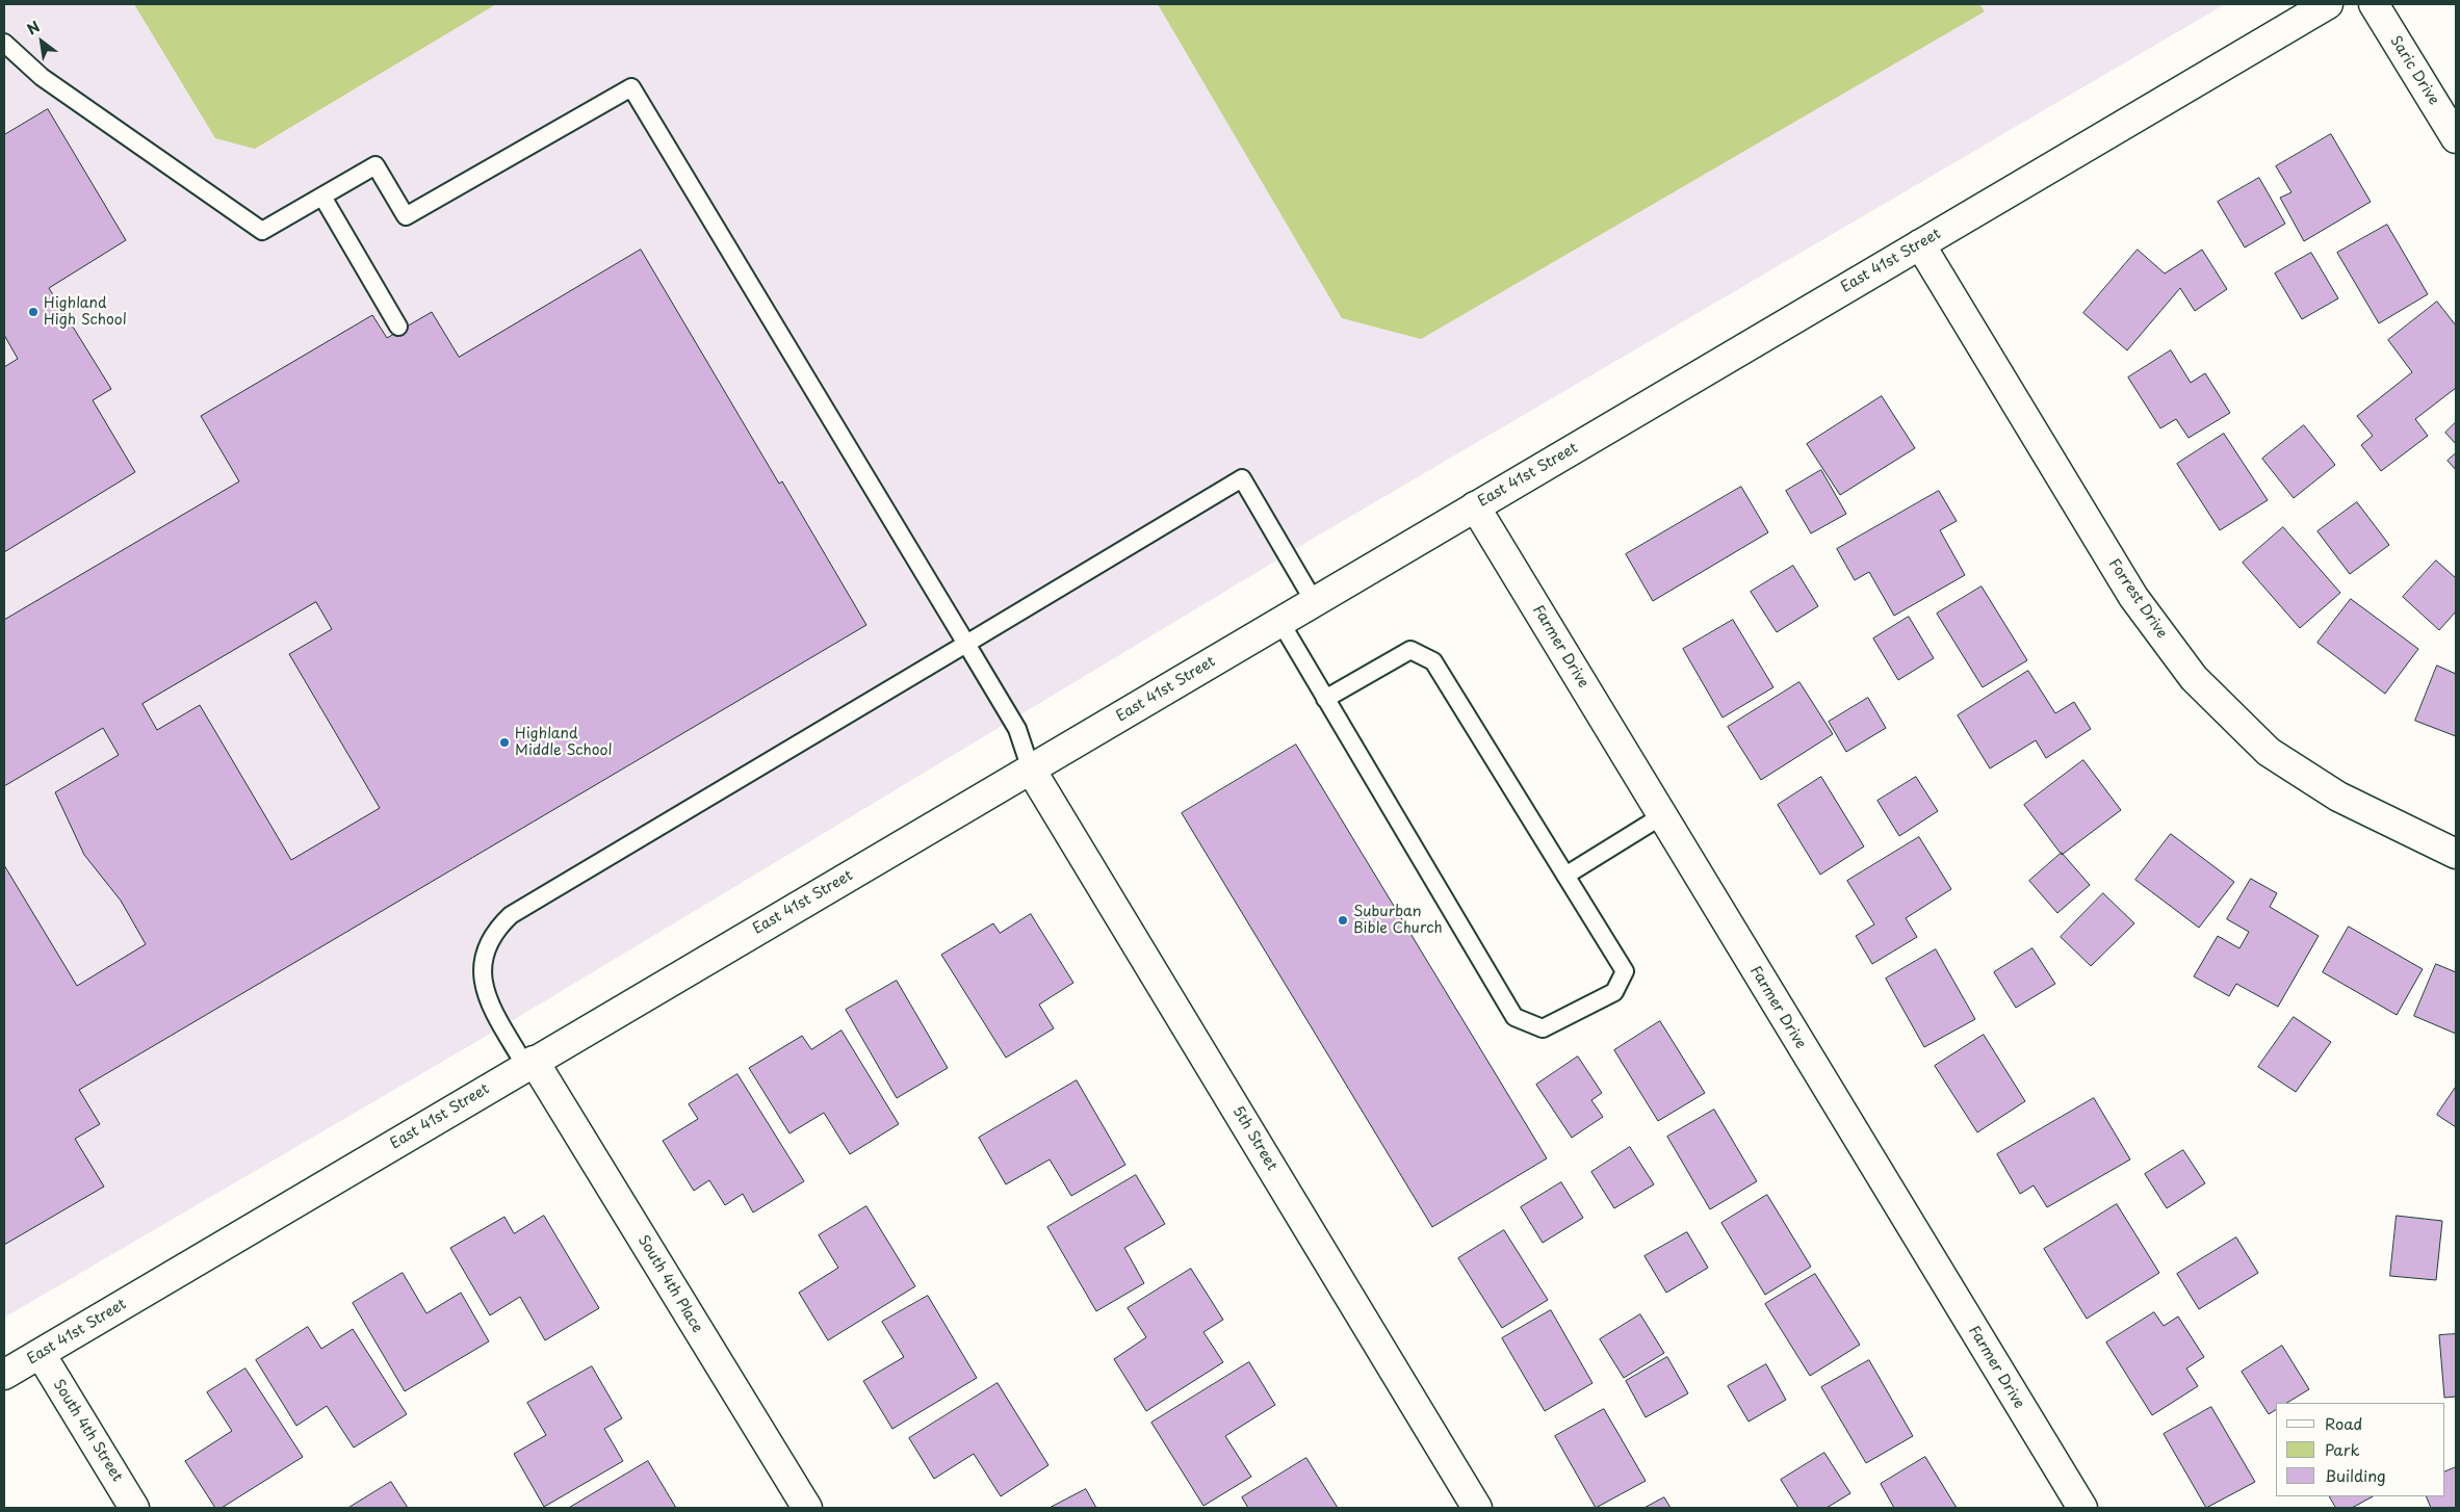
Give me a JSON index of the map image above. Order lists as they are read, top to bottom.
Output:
{
  "streets": {
    "street": [
      "Saric Drive",
      "East 41st Street",
      "Forrest Drive",
      "Farmer Drive",
      "5th Street",
      "South 4th Place",
      "South 4th Street"
    ]
  },
  "crossings": [
    ["East 41st Street", "Forrest Drive"],
    ["East 41st Street", "Farmer Drive"],
    ["East 41st Street", "5th Street"],
    ["East 41st Street", "South 4th Place"],
    ["East 41st Street", "South 4th Street"]
  ],
  "places": ["Highland High School", "Highland Middle School", "Suburban Bible Church"],
  "legend": ["Road", "Park", "Building"],
  "north": "top left"
}
